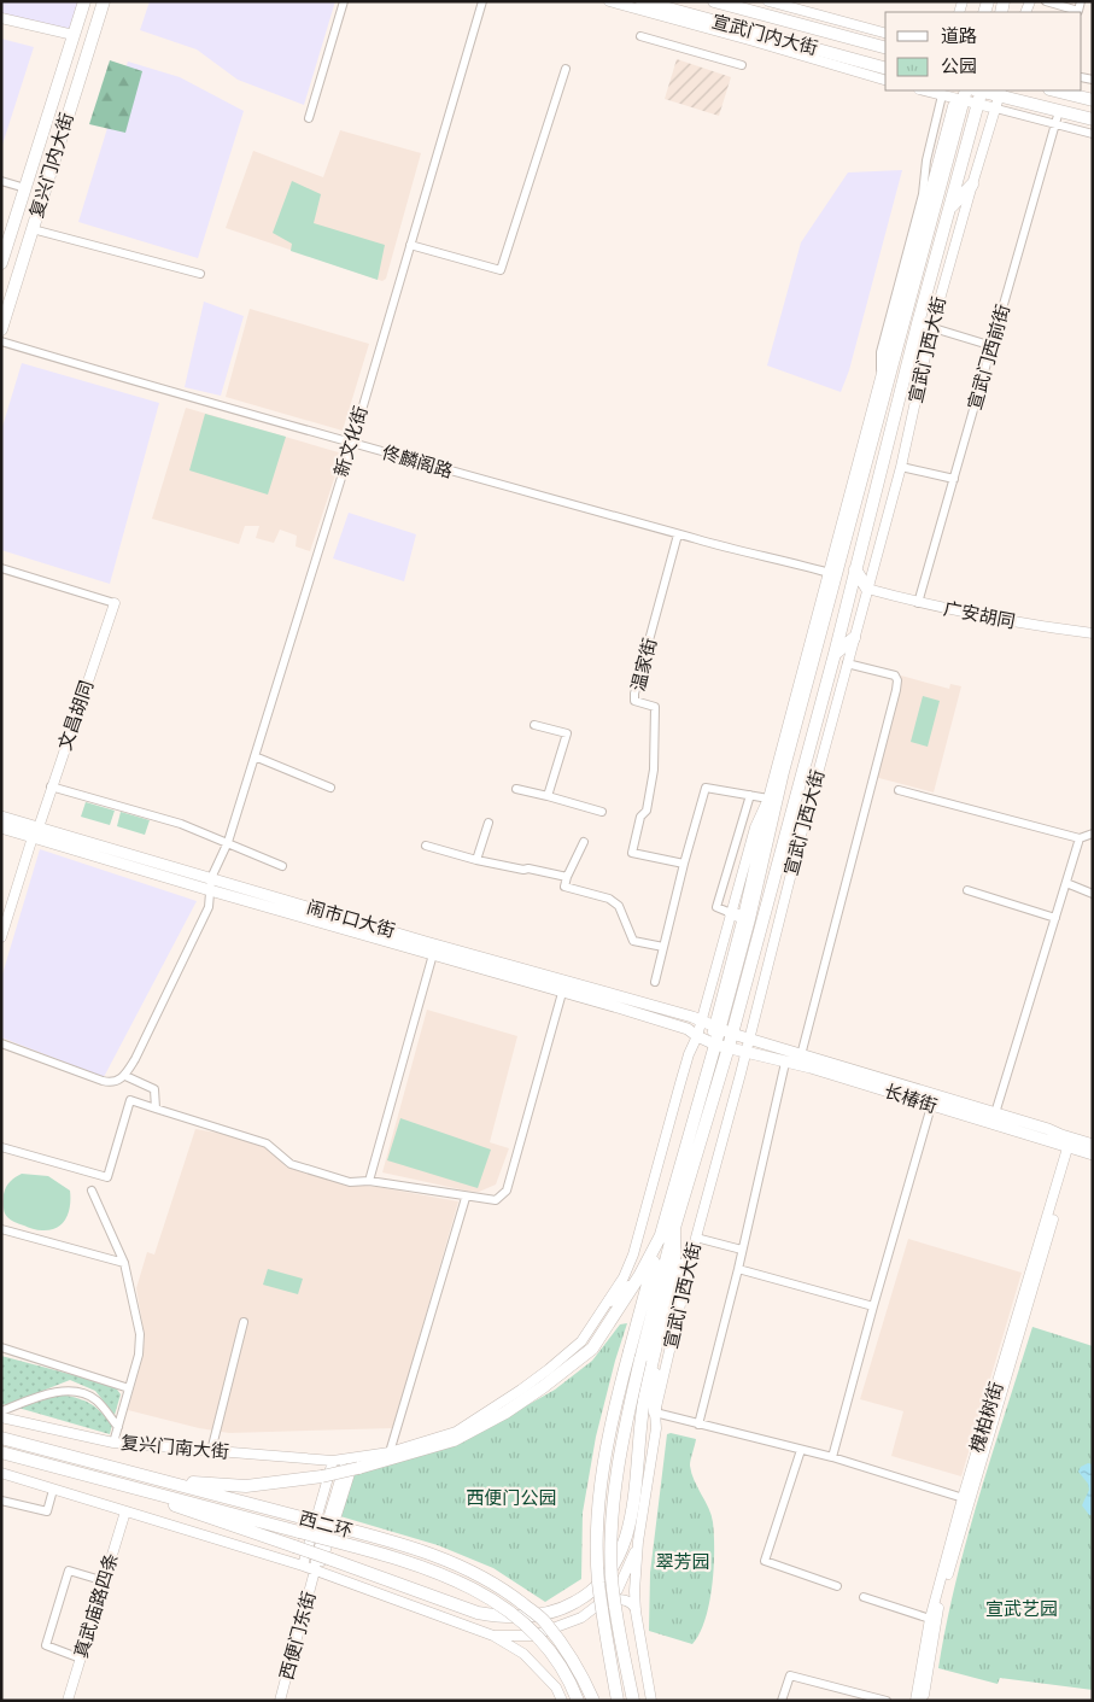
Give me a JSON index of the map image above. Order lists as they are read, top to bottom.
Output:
{
  "streets": {
    "main road": [
      "宣武门内大街",
      "复兴门内大街",
      "宣武门西大街",
      "闹市口大街",
      "长椿街",
      "西二环"
    ],
    "street": [
      "宣武门西前街",
      "新文化街",
      "佟麟阁路",
      "广安胡同",
      "温家街",
      "文昌胡同",
      "槐柏树街",
      "复兴门南大街",
      "真武庙路四条",
      "西便门东街"
    ]
  },
  "crossings": [
    ["宣武门西大街", "佟麟阁路"],
    ["宣武门西大街", "广安胡同"],
    ["宣武门西大街", "闹市口大街"],
    ["宣武门西大街", "长椿街"],
    ["宣武门西大街", "西便门东街"],
    ["宣武门西前街", "广安胡同"],
    ["新文化街", "佟麟阁路"],
    ["新文化街", "闹市口大街"],
    ["佟麟阁路", "温家街"],
    ["文昌胡同", "闹市口大街"],
    ["闹市口大街", "长椿街"],
    ["长椿街", "槐柏树街"],
    ["复兴门南大街", "西便门东街"]
  ],
  "parks": ["西便门公园", "翠芳园", "宣武艺园"],
  "legend": ["道路", "公园"]
}
